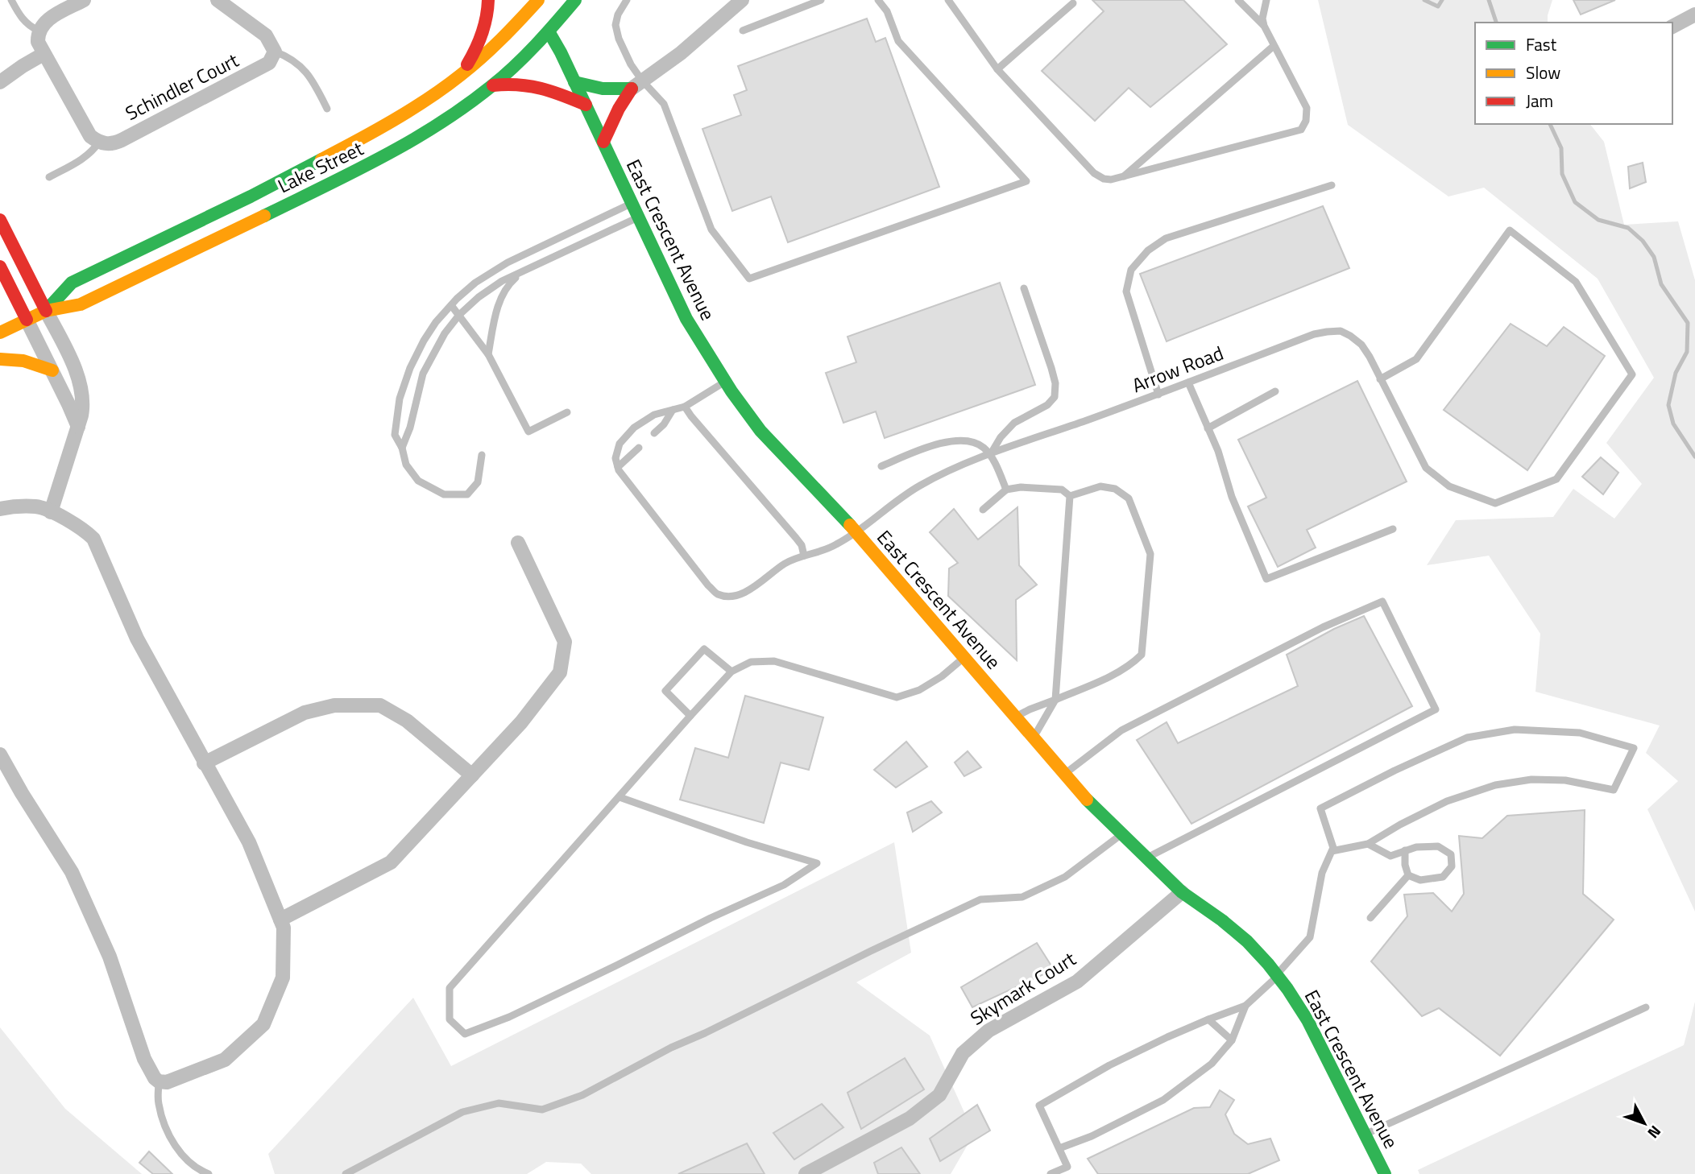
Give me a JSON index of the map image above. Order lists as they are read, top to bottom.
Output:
{
  "streets": {
    "main road": ["Lake Street", "East Crescent Avenue"],
    "street": ["Schindler Court", "Skymark Court"],
    "lane": ["Arrow Road"]
  },
  "crossings": [
    ["Lake Street", "East Crescent Avenue"],
    ["East Crescent Avenue", "Arrow Road"],
    ["East Crescent Avenue", "Skymark Court"]
  ],
  "legend": ["Fast", "Slow", "Jam"],
  "north": "bottom right"
}
